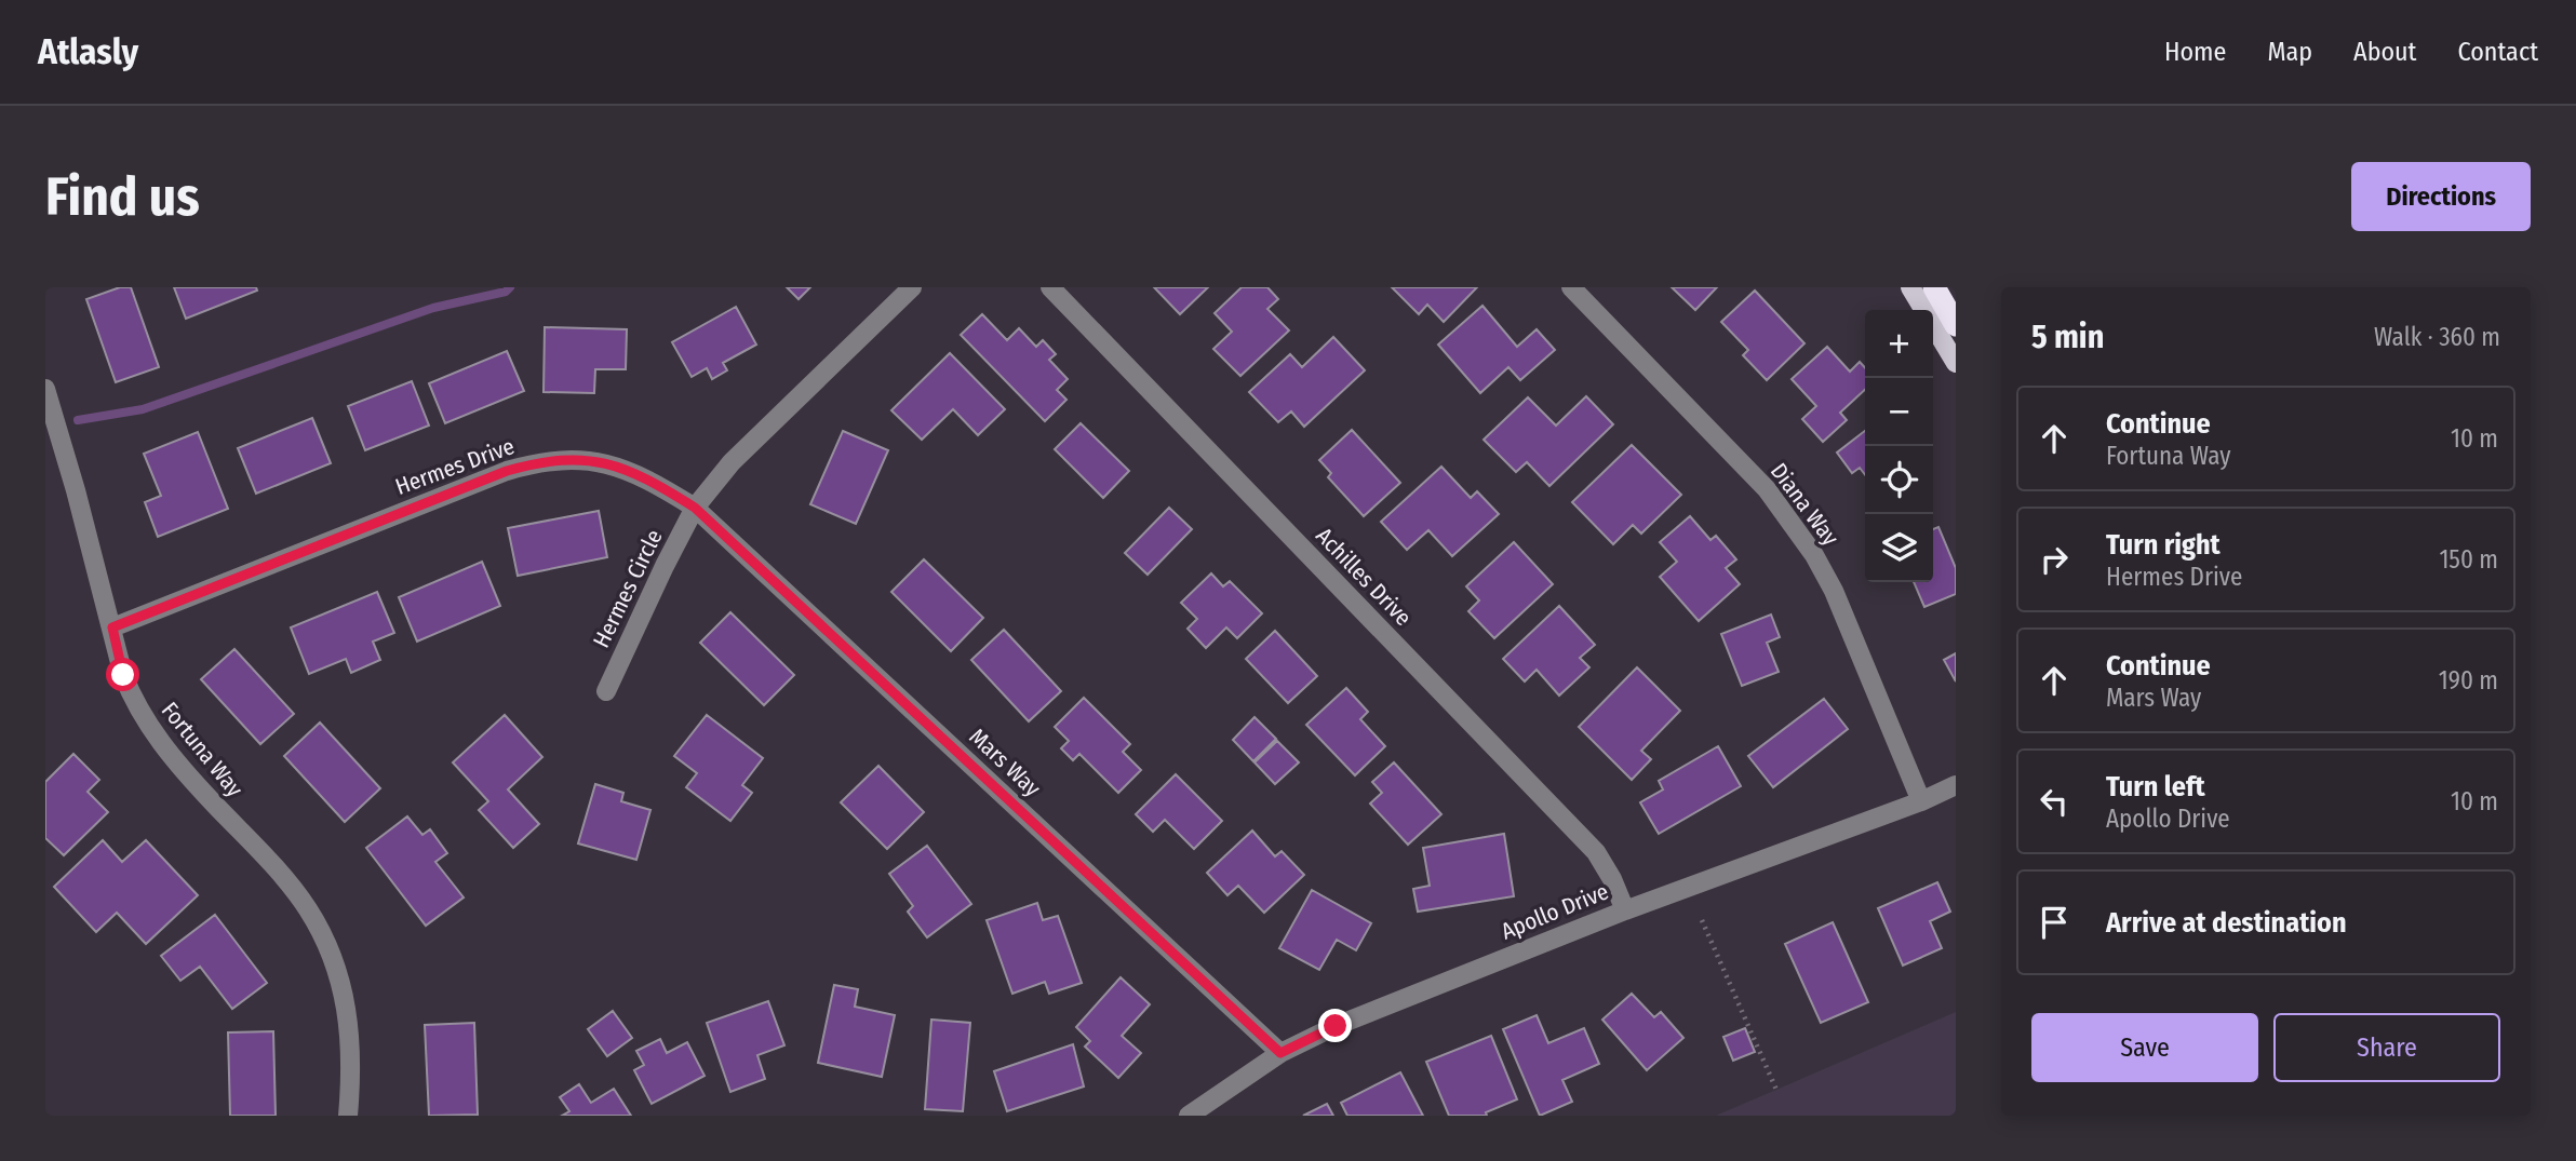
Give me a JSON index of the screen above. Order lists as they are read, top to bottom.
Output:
{
  "streets": {
    "street": [
      "Hermes Drive",
      "Diana Way",
      "Achilles Drive",
      "Hermes Circle",
      "Fortuna Way",
      "Mars Way",
      "Apollo Drive"
    ]
  },
  "crossings": [
    ["Hermes Drive", "Hermes Circle"],
    ["Hermes Drive", "Fortuna Way"],
    ["Hermes Drive", "Mars Way"],
    ["Diana Way", "Apollo Drive"],
    ["Achilles Drive", "Apollo Drive"],
    ["Hermes Circle", "Mars Way"],
    ["Mars Way", "Apollo Drive"]
  ],
  "page": {
    "header": "Atlasly",
    "nav": [
      "Home",
      "Map",
      "About",
      "Contact"
    ],
    "buttons": [
      "Directions",
      ["Save", "Share"]
    ],
    "title": "Find us",
    "heading": ["5 min", "Walk · 360 m"],
    "map_buttons": ["+", "−"],
    "list": [
      ["Continue", "Fortuna Way", "10 m"],
      ["Turn right", "Hermes Drive", "150 m"],
      ["Continue", "Mars Way", "190 m"],
      ["Turn left", "Apollo Drive", "10 m"],
      "Arrive at destination"
    ]
  }
}
